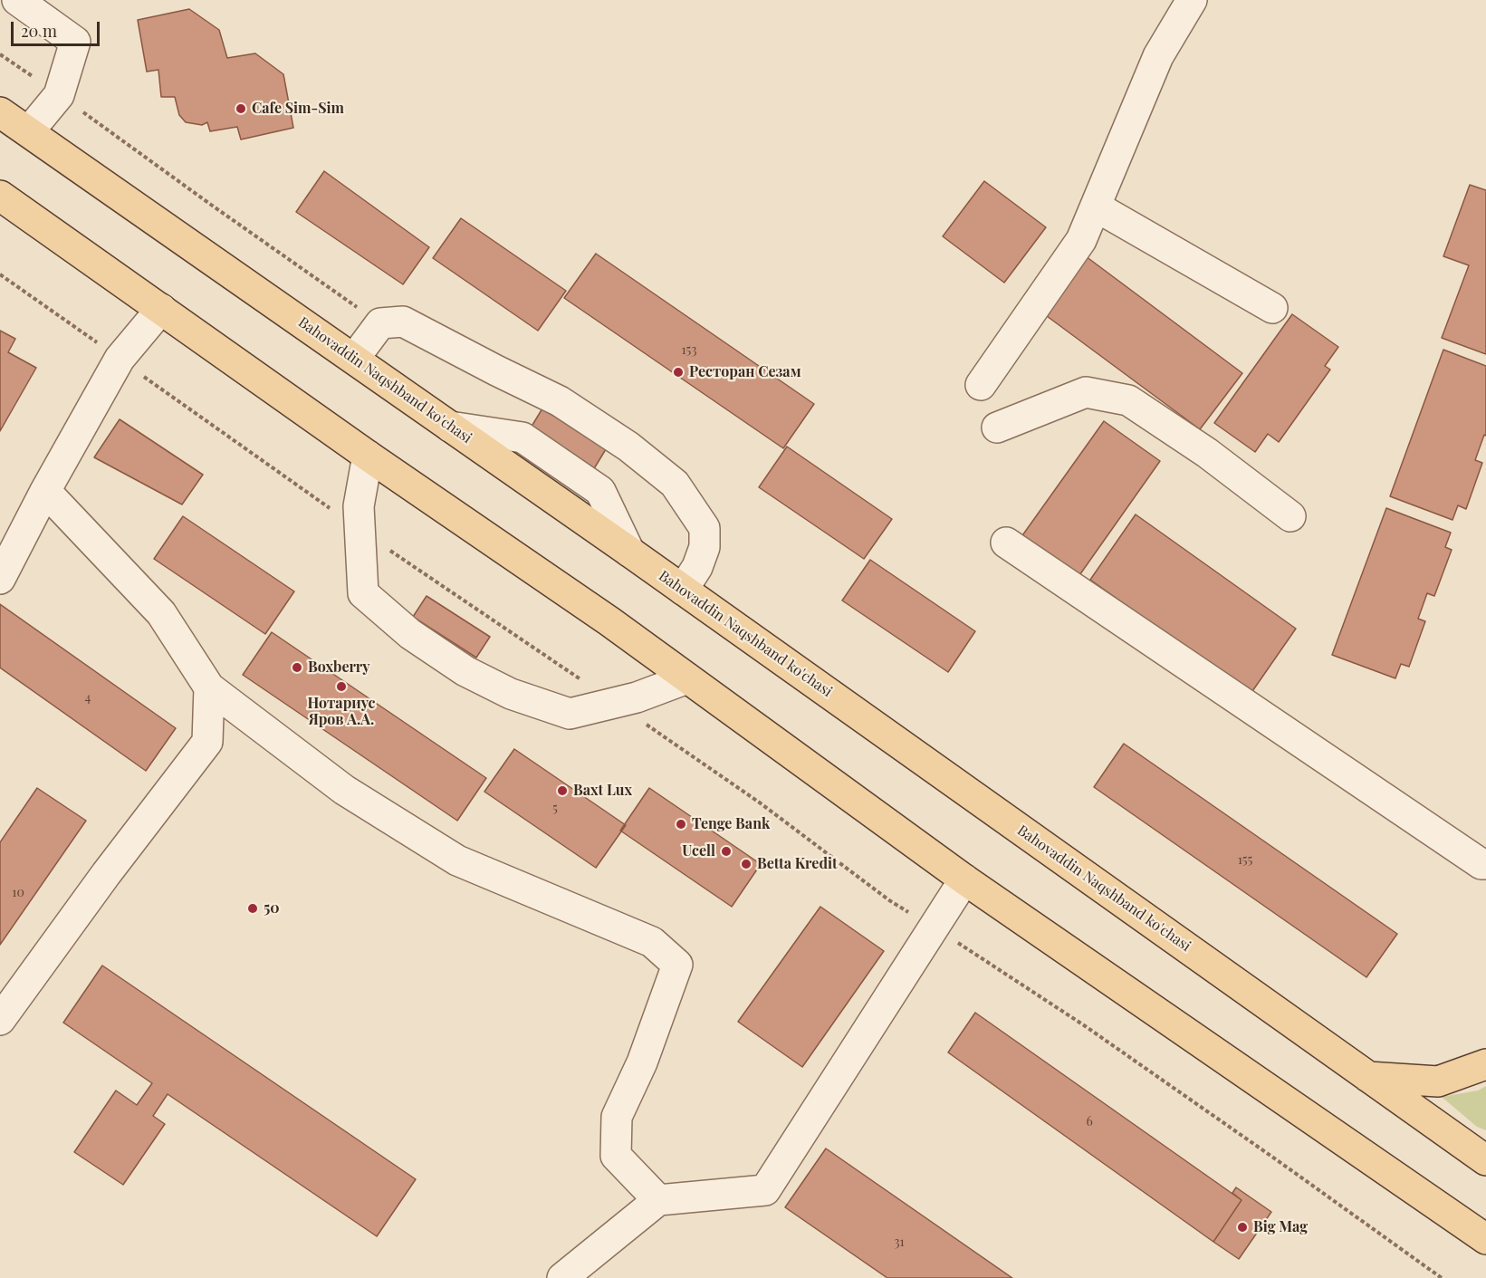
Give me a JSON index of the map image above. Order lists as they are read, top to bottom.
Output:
{
  "streets": {
    "main road": ["Bahovaddin Naqshband ko'chasi"]
  },
  "places": [
    "Cafe Sim-Sim",
    "Ресторан Сезам",
    "Boxberry",
    "Нотариус Яров А.А.",
    "Baxt Lux",
    "Tenge Bank",
    "Ucell",
    "Betta Kredit",
    "50",
    "Big Mag"
  ],
  "house_numbers": [
    "153",
    "4",
    "5",
    "155",
    "10",
    "6",
    "31"
  ],
  "scale_bar": "20 m"
}
